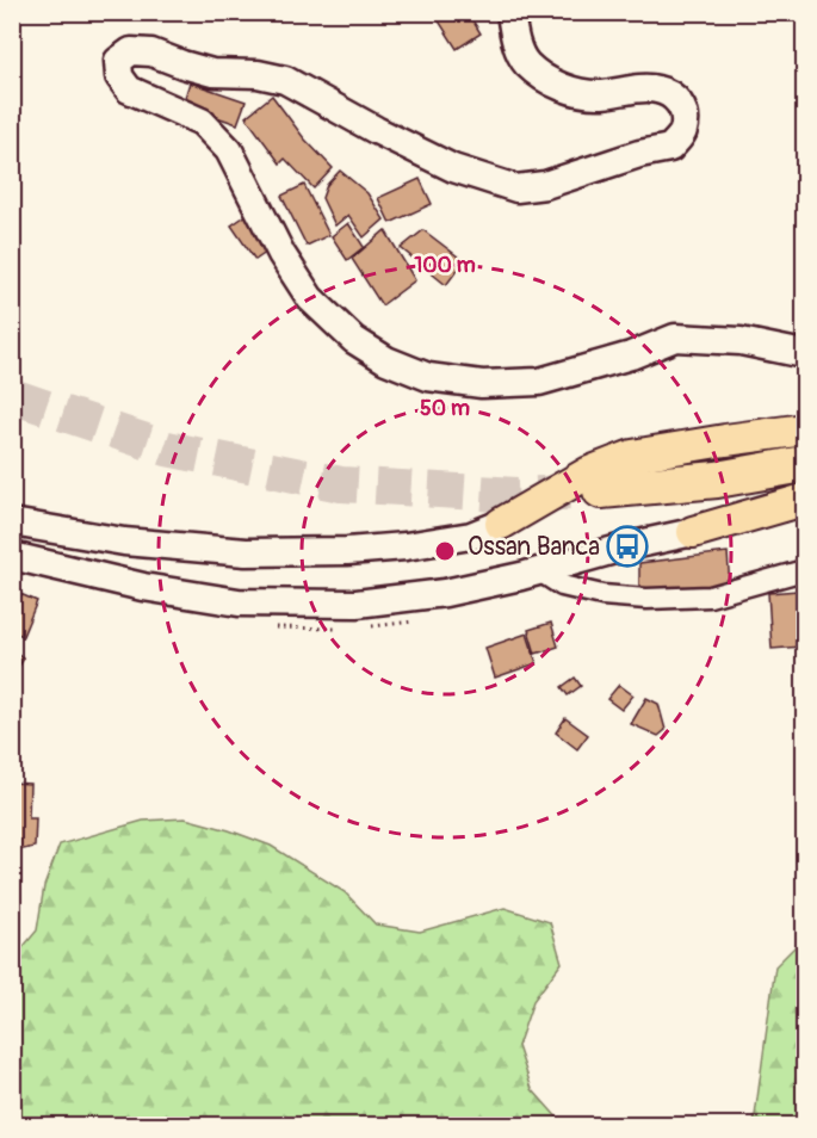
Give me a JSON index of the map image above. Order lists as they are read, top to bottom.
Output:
{
  "places": {
    "bus stop": ["Ossan Banca"]
  },
  "rings": ["100 m", "50 m"]
}
